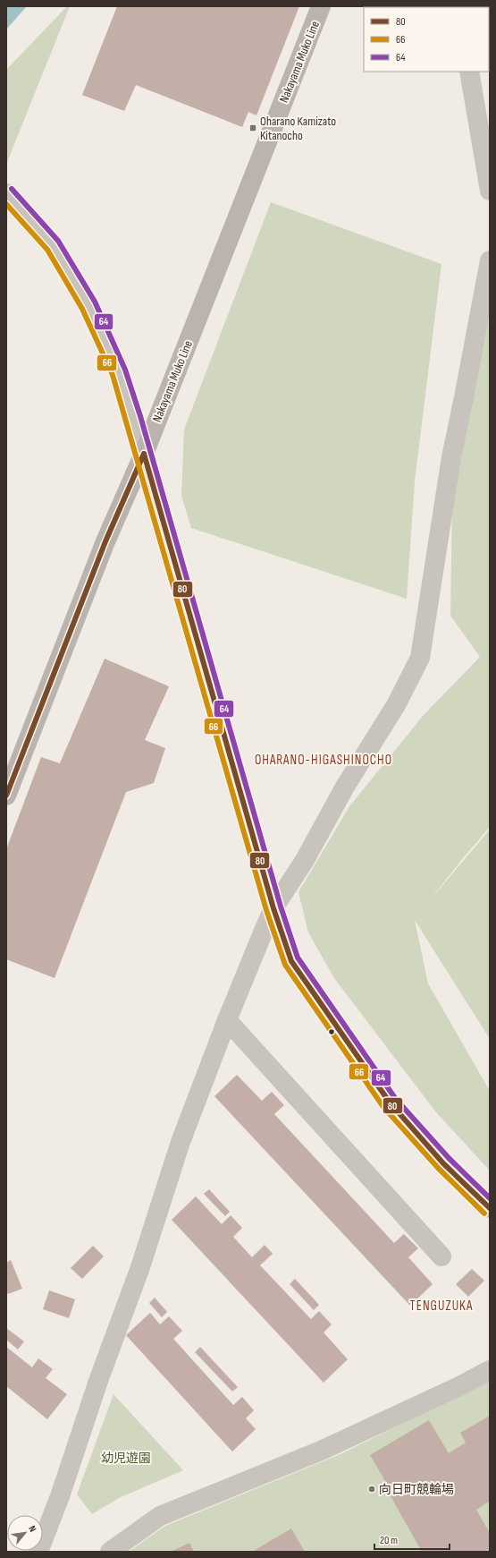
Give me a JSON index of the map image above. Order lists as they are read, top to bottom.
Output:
{
  "streets": {
    "main road": ["Nakayama Muko Line"]
  },
  "districts": ["OHARANO-HIGASHINOCHO", "TENGUZUKA"],
  "parks": ["幼児遊園"],
  "places": {
    "transit": ["Oharano Kamizato Kitanocho"],
    "other": ["向日町競輪場"]
  },
  "lines": ["transit line 64", "transit line 66", "transit line 80"],
  "legend": ["80", "66", "64"],
  "scale_bar": "20 m",
  "north": "top right"
}
